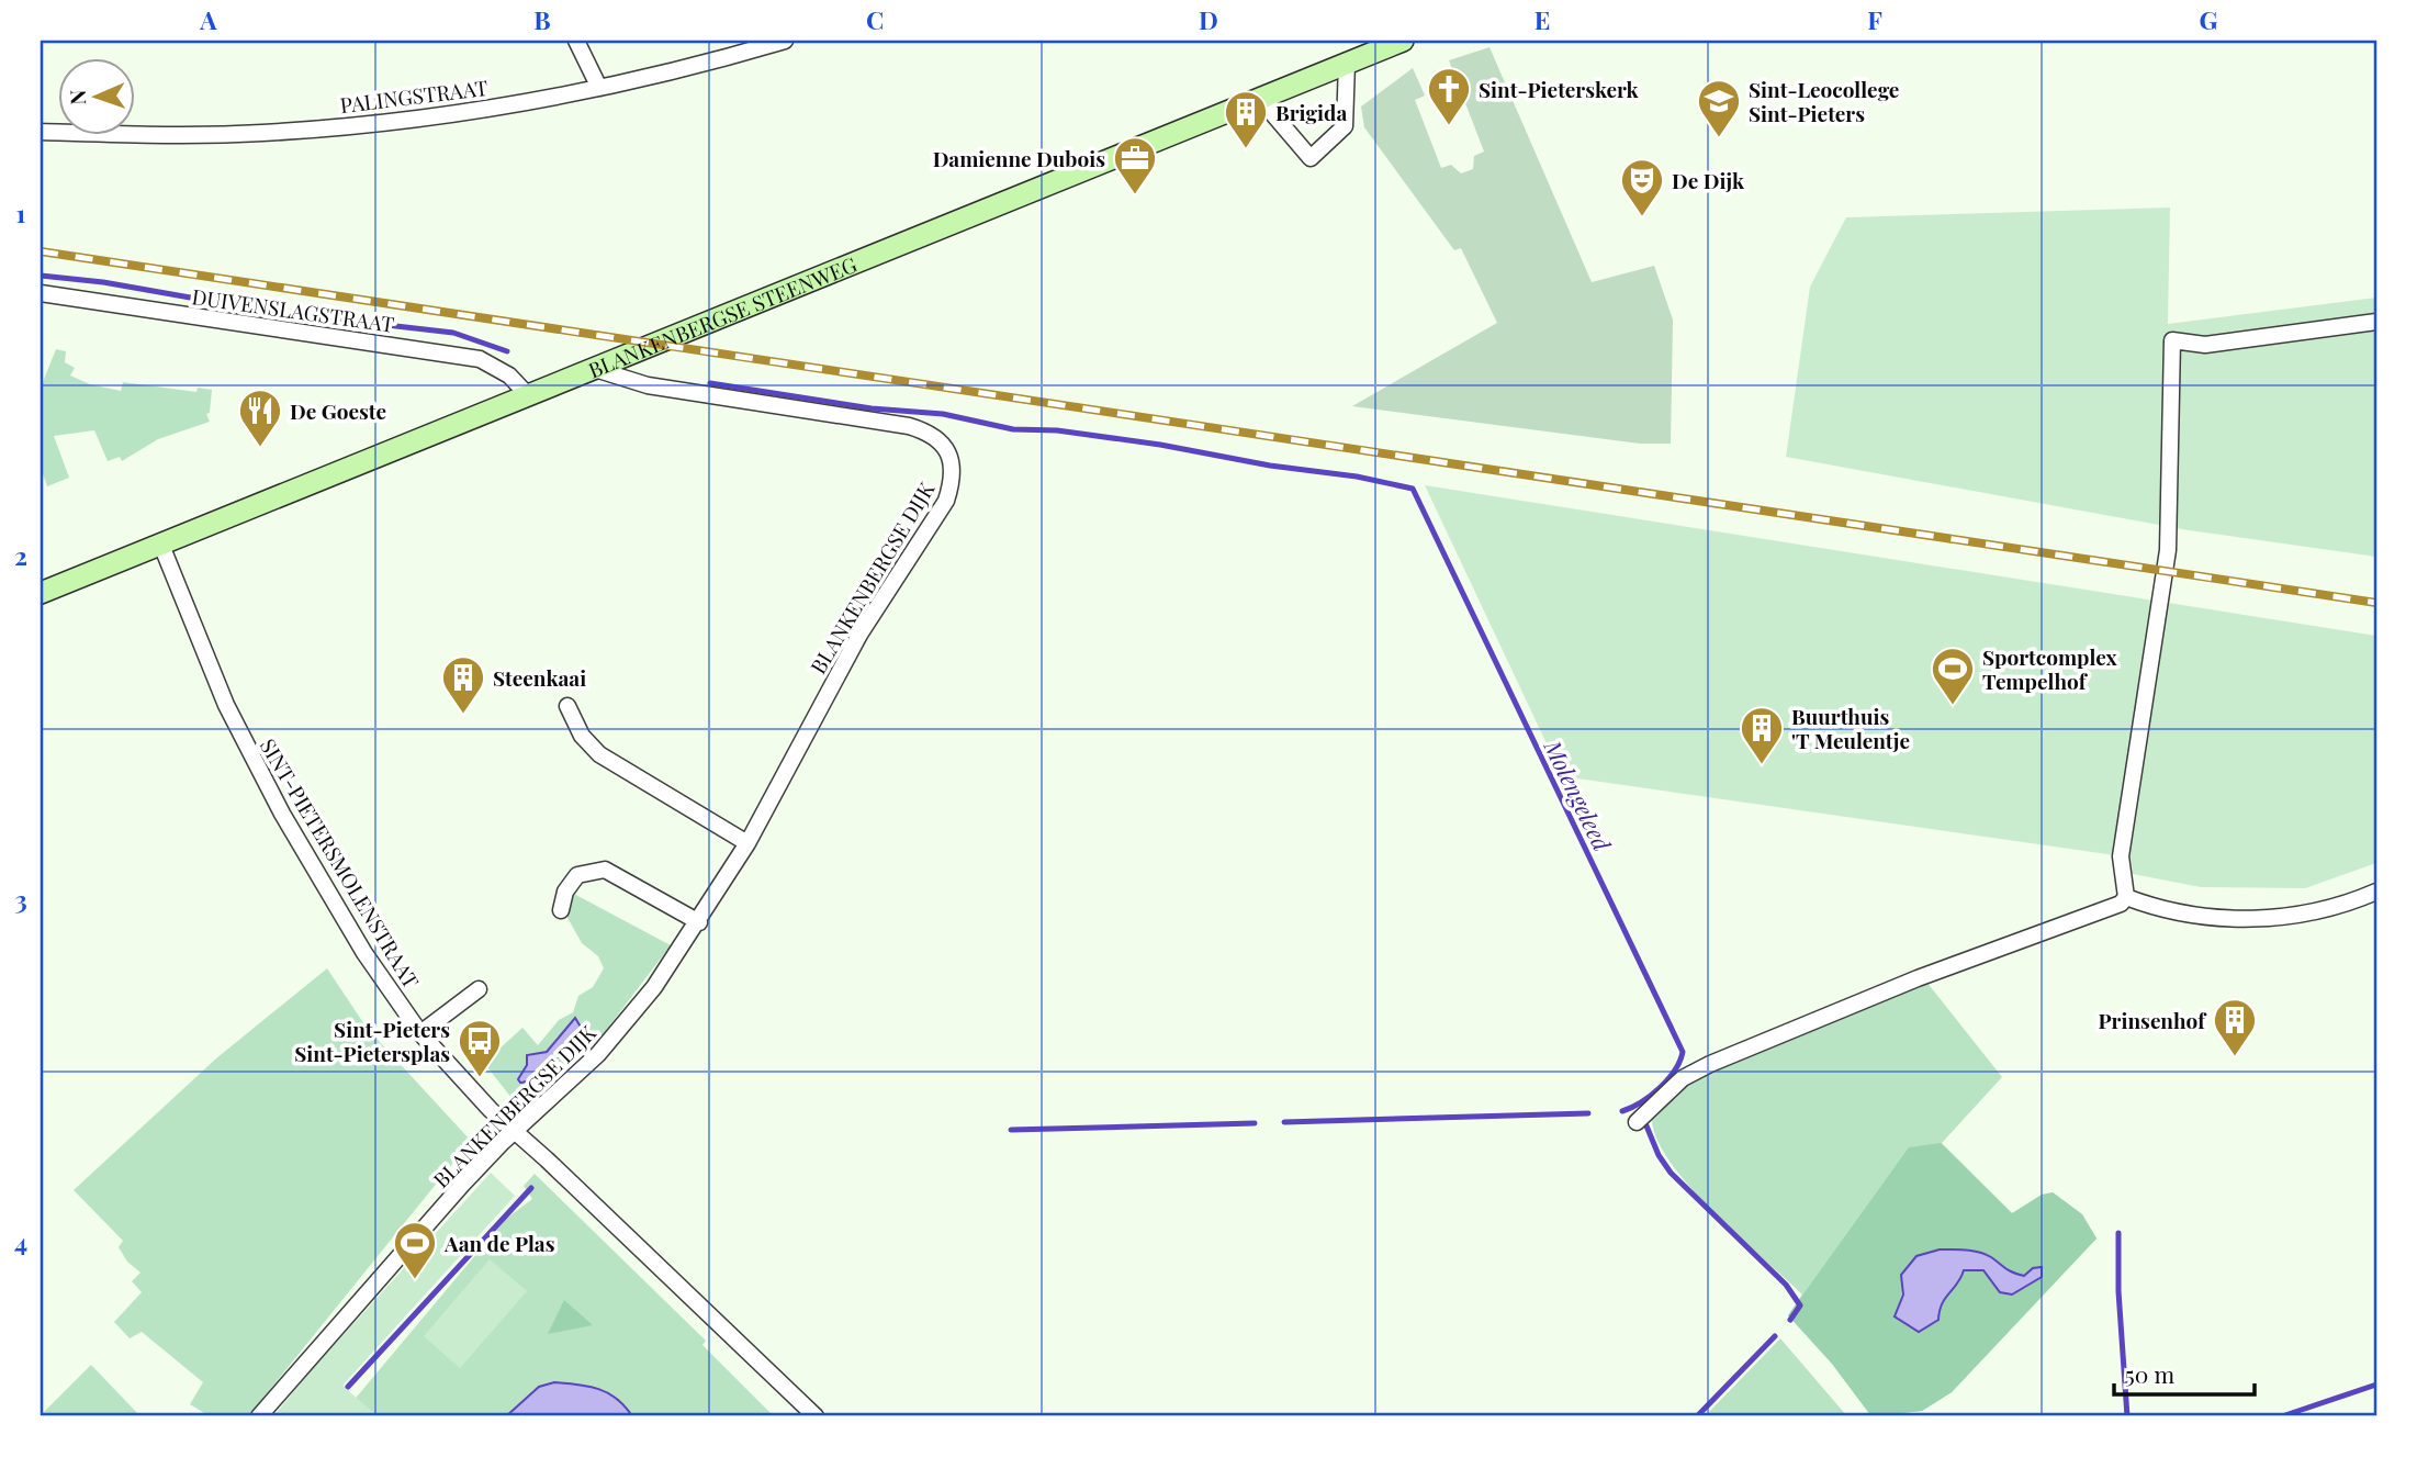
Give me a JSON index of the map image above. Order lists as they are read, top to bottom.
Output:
{
  "streets": {
    "main road": ["BLANKENBERGSE STEENWEG"],
    "street": [
      "PALINGSTRAAT",
      "DUIVENSLAGSTRAAT",
      "BLANKENBERGSE DIJK",
      "SINT-PIETERSMOLENSTRAAT"
    ]
  },
  "crossings": [
    ["DUIVENSLAGSTRAAT", "BLANKENBERGSE STEENWEG"],
    ["BLANKENBERGSE STEENWEG", "BLANKENBERGSE DIJK"],
    ["BLANKENBERGSE STEENWEG", "SINT-PIETERSMOLENSTRAAT"],
    ["BLANKENBERGSE DIJK", "SINT-PIETERSMOLENSTRAAT"]
  ],
  "water": ["Molengeleed"],
  "places": {
    "church": ["Sint-Pieterskerk"],
    "school or university": ["Sint-Leocollege Sint-Pieters"],
    "building": [
      "Brigida",
      "Steenkaai",
      "Buurthuis 'T Meulentje",
      "Prinsenhof"
    ],
    "office": ["Damienne Dubois"],
    "theatre": ["De Dijk"],
    "restaurant": ["De Goeste"],
    "sports": ["Sportcomplex Tempelhof", "Aan de Plas"],
    "bus stop": ["Sint-Pieters Sint-Pietersplas"]
  },
  "scale_bar": "50 m",
  "north": "left",
  "grid": {
    "columns": [
      "A",
      "B",
      "C",
      "D",
      "E",
      "F",
      "G"
    ],
    "rows": [
      "1",
      "2",
      "3",
      "4"
    ]
  }
}
